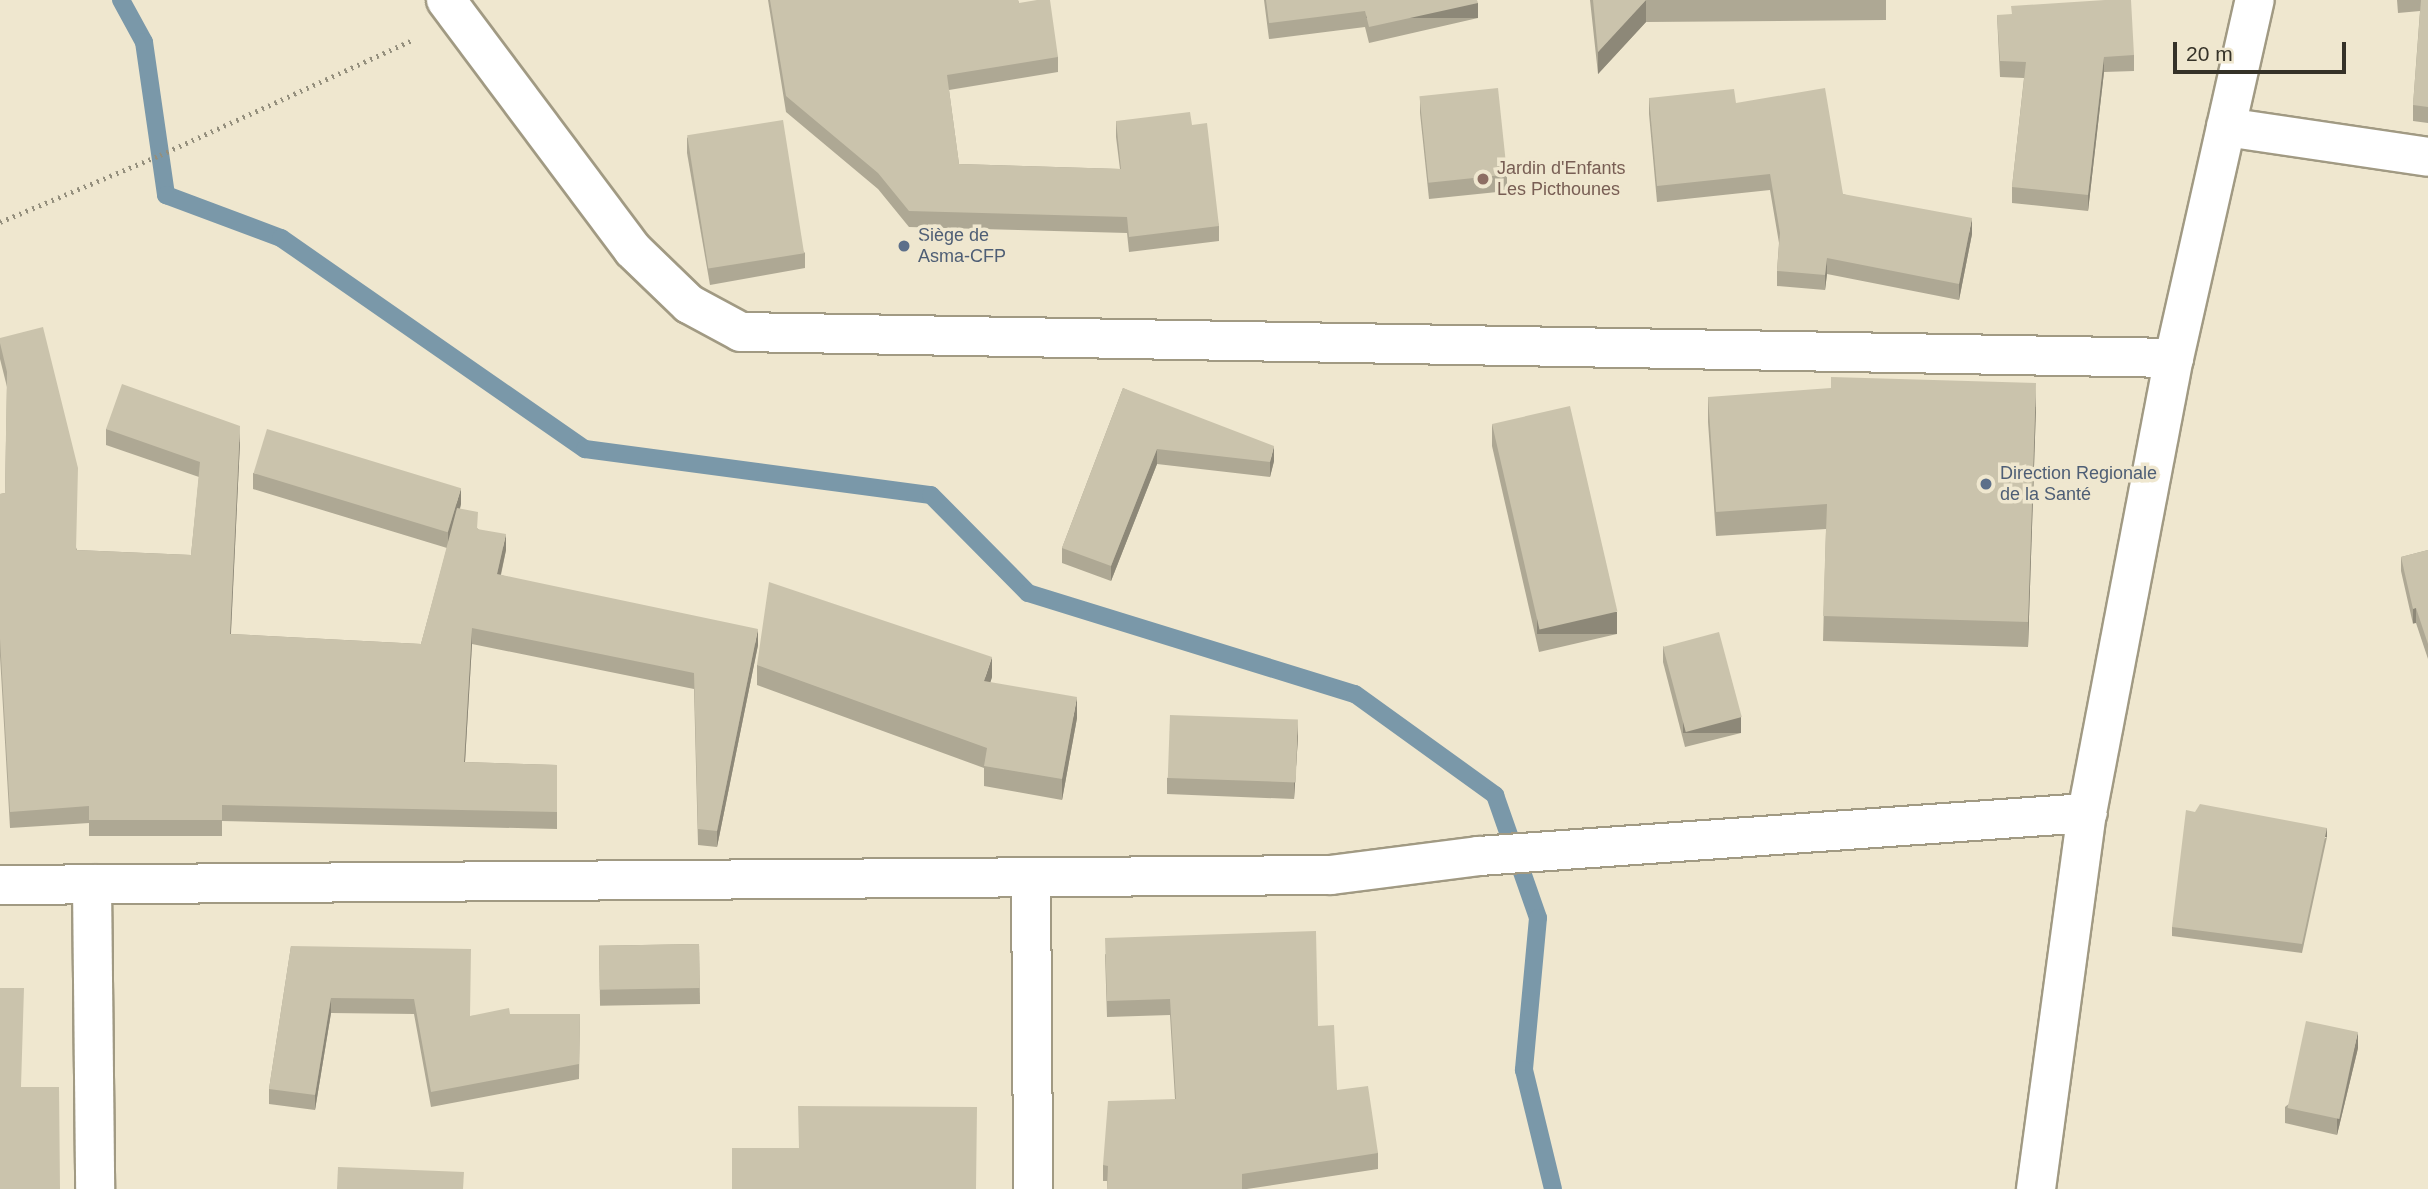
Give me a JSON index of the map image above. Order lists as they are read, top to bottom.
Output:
{
  "places": ["Jardin d'Enfants Les Picthounes", "Siège de Asma-CFP", "Direction Regionale de la Santé"],
  "scale_bar": "20 m"
}
